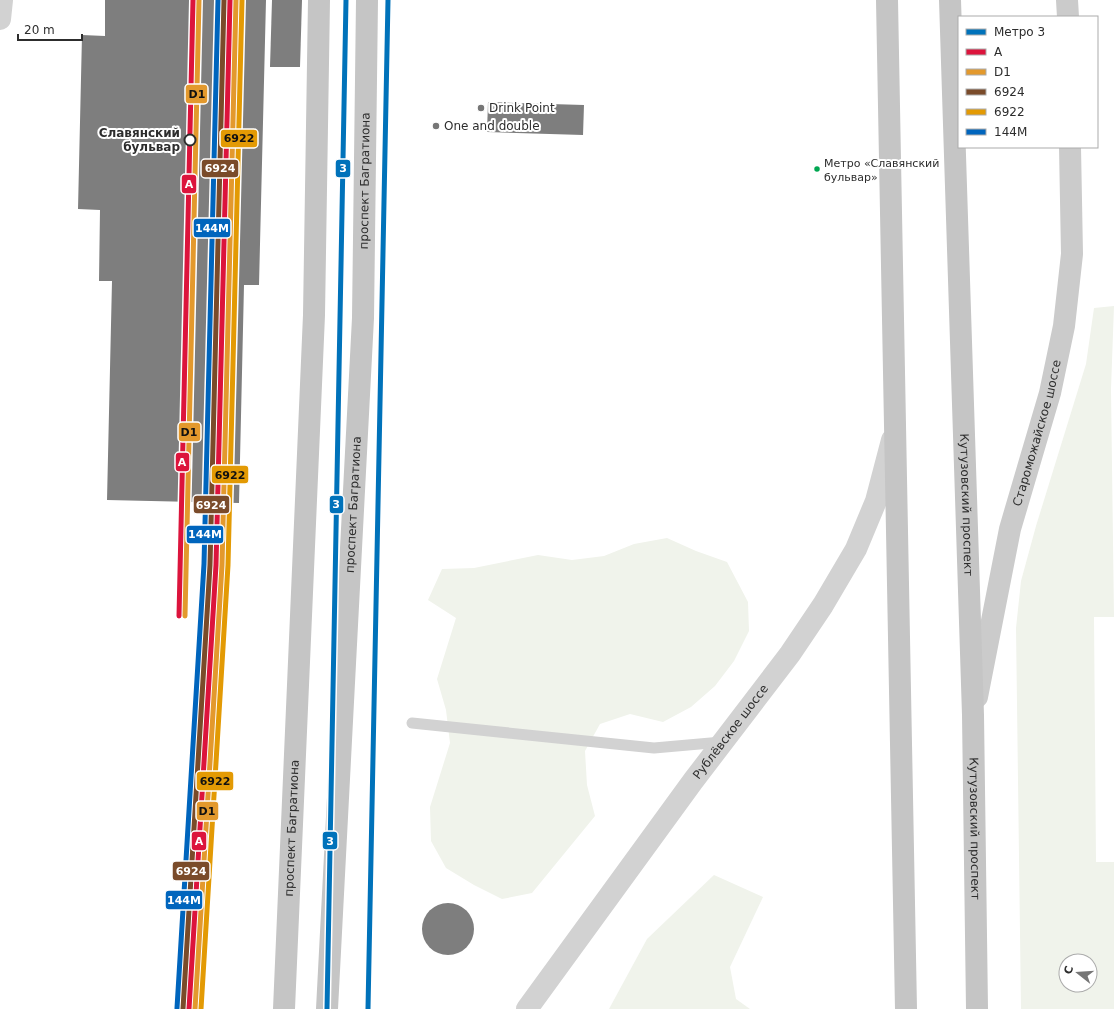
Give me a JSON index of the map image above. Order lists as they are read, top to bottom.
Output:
{
  "streets": {
    "main road": ["проспект Багратиона", "Староможайское шоссе", "Кутузовский проспект"],
    "street": ["Рублёвское шоссе"]
  },
  "crossings": [
    ["Староможайское шоссе", "Кутузовский проспект"]
  ],
  "places": [
    "Drink Point",
    "One and double",
    "Славянский бульвар",
    "Метро «Славянский бульвар»"
  ],
  "lines": [
    "metro line 3",
    "transit line A",
    "transit line D1",
    "transit line 6924",
    "transit line 6922",
    "transit line 144М"
  ],
  "legend": [
    "Метро 3",
    "A",
    "D1",
    "6924",
    "6922",
    "144М"
  ],
  "scale_bar": "20 m",
  "north": "left"
}
